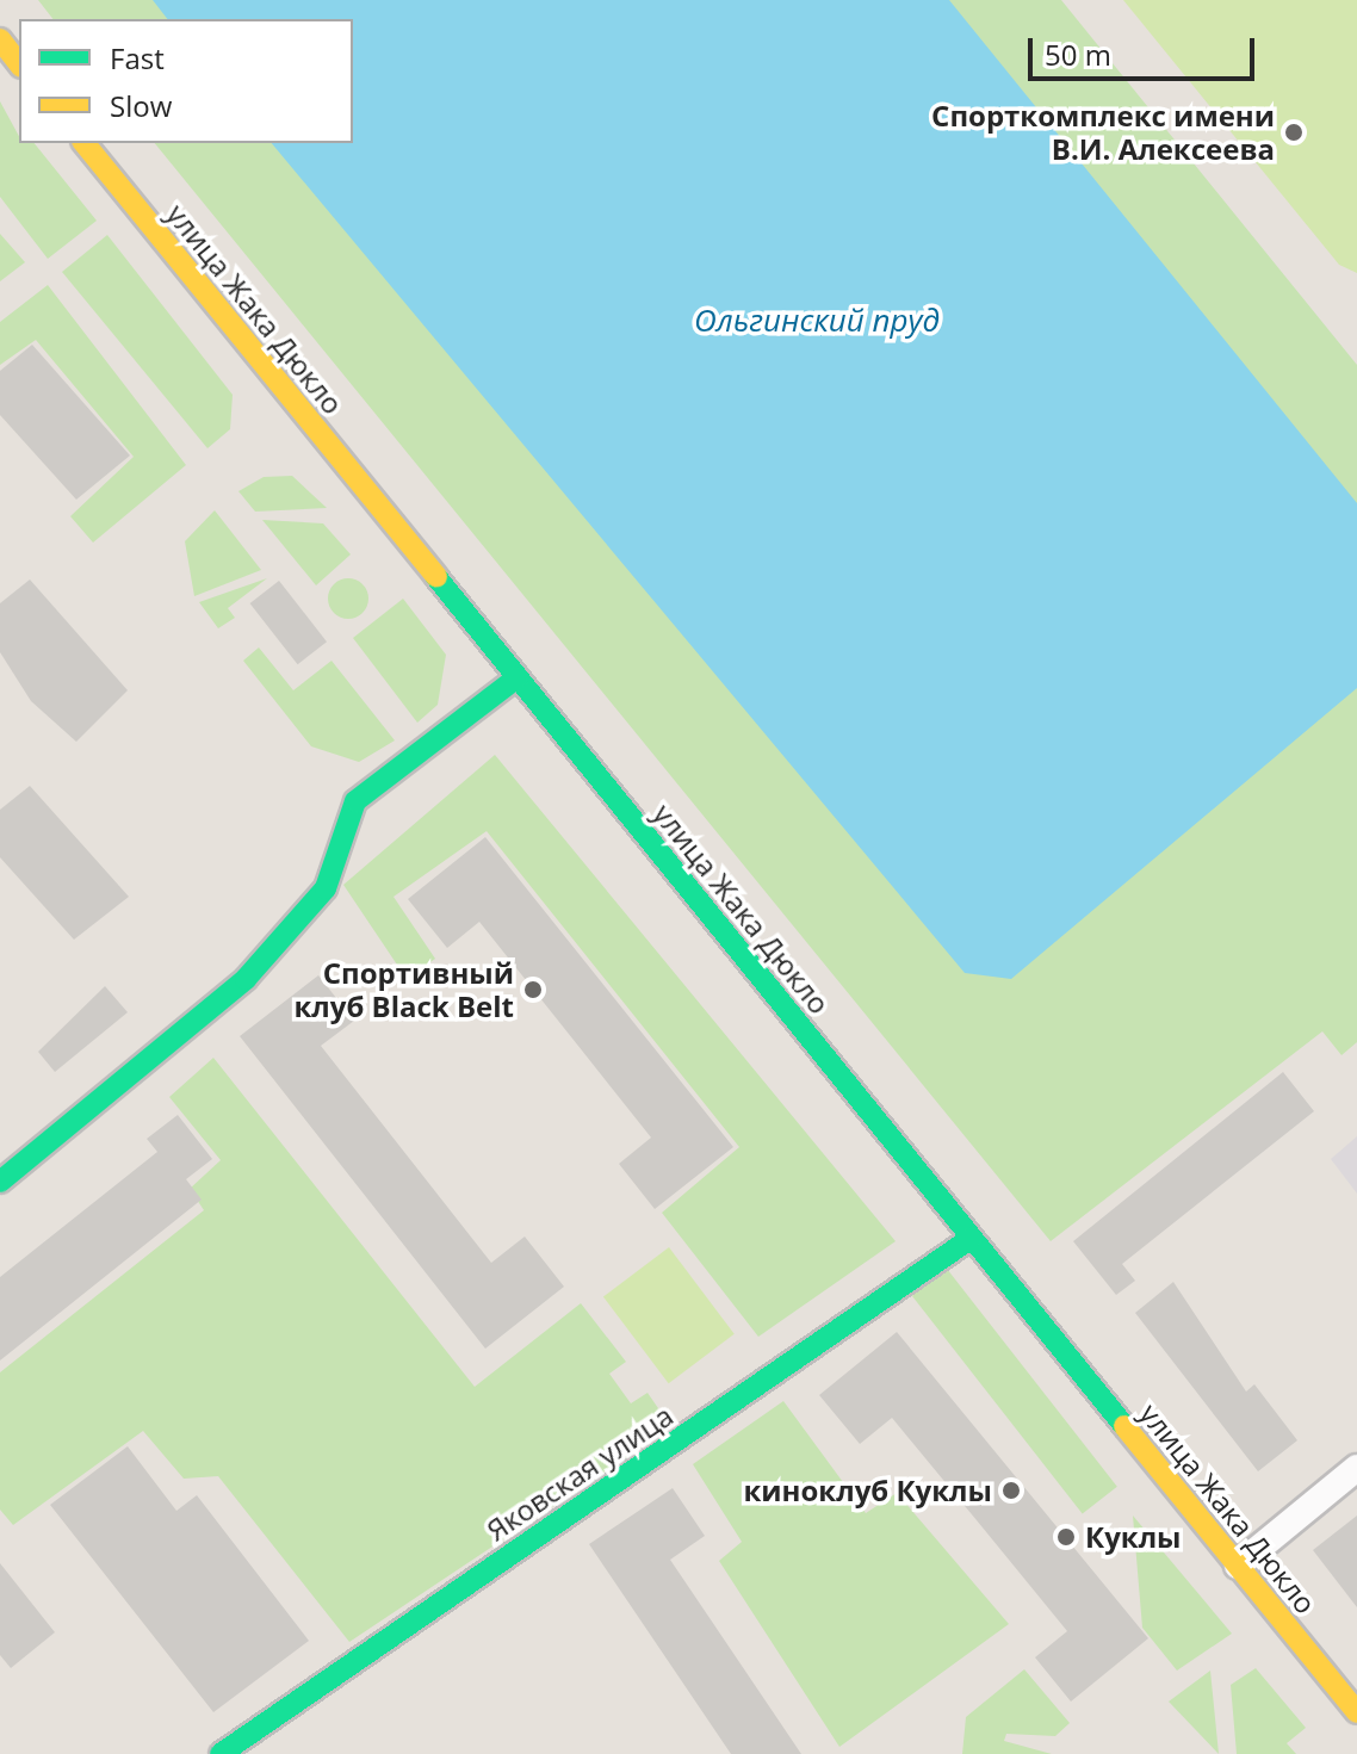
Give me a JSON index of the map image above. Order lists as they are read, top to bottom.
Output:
{
  "streets": {
    "street": ["улица Жака Дюкло", "Яковская улица"]
  },
  "crossings": [
    ["улица Жака Дюкло", "Яковская улица"]
  ],
  "water": ["Ольгинский пруд"],
  "places": [
    "Спорткомплекс имени В.И. Алексеева",
    "Спортивный клуб Black Belt",
    "киноклуб Куклы",
    "Куклы"
  ],
  "legend": ["Fast", "Slow"],
  "scale_bar": "50 m"
}
